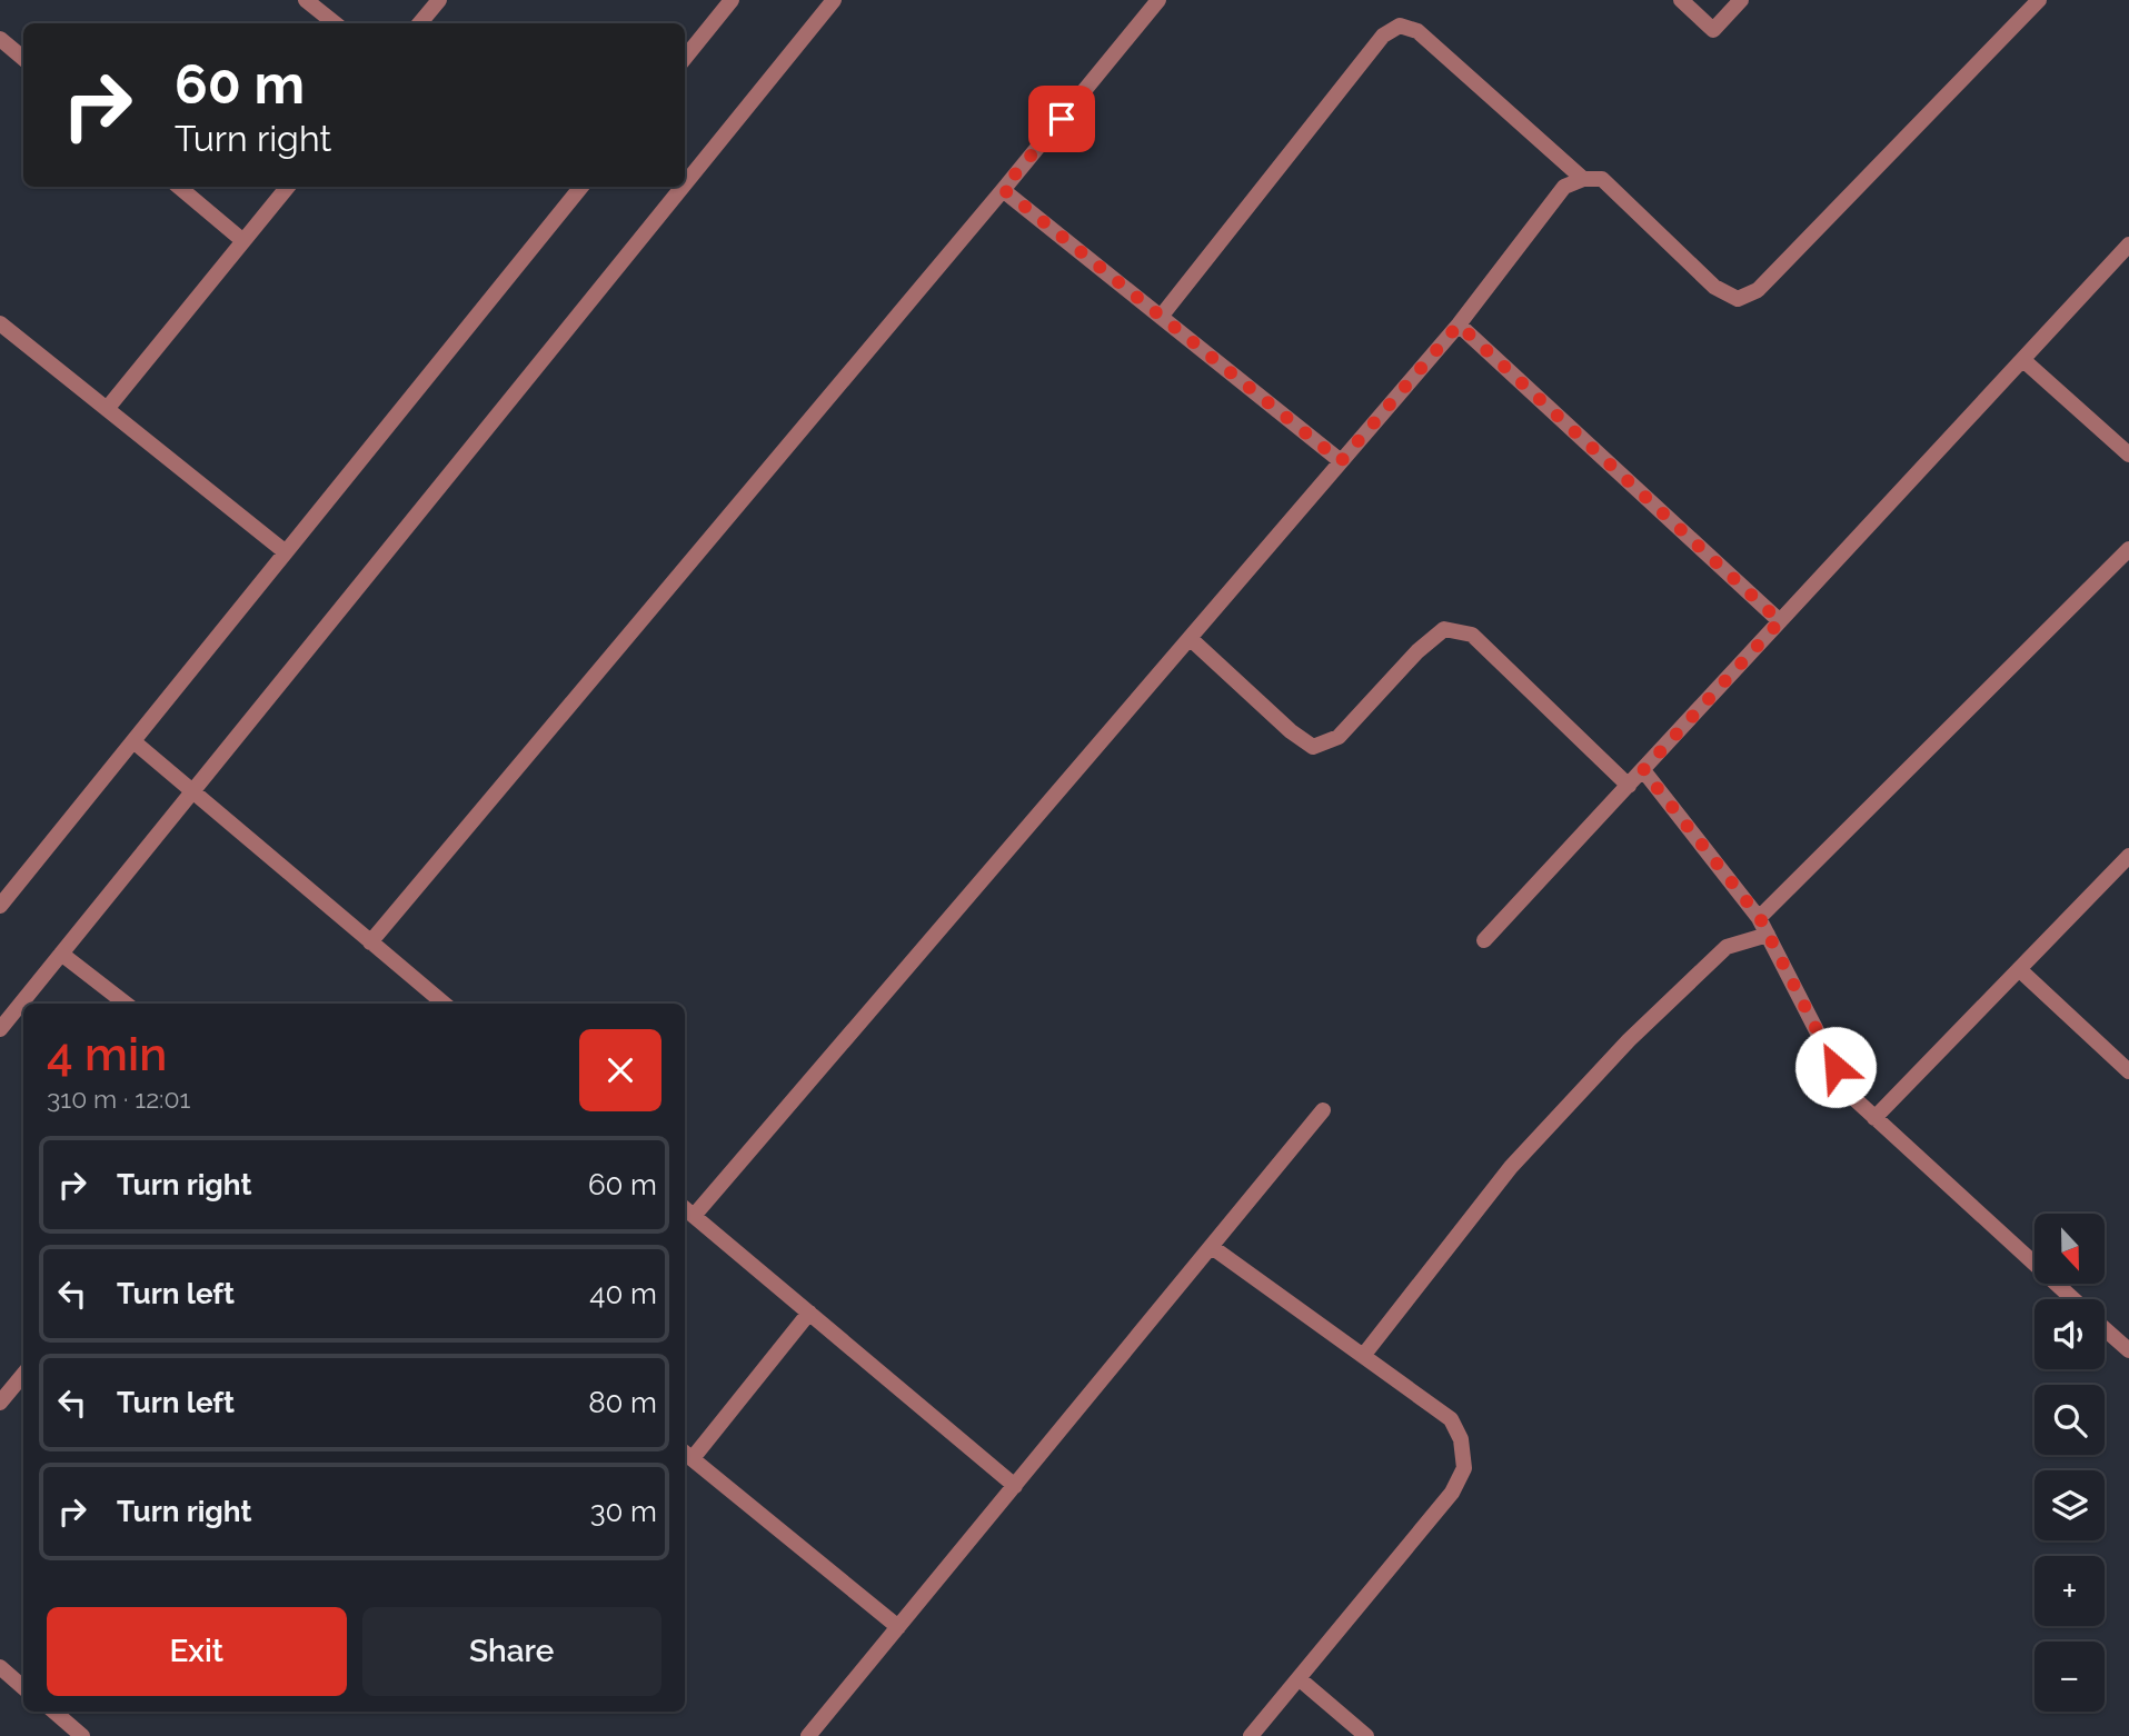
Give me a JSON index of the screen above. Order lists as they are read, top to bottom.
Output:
{
  "north": "bottom",
  "page": {
    "turn": ["60 m", "Turn right"],
    "heading": ["4 min", "310 m · 12:01"],
    "list": [
      {
        "name": "Turn right",
        "value": "60 m"
      },
      {
        "name": "Turn left",
        "value": "40 m"
      },
      {
        "name": "Turn left",
        "value": "80 m"
      },
      {
        "name": "Turn right",
        "value": "30 m"
      }
    ],
    "map_buttons": ["+", "−"],
    "buttons": ["Exit", "Share"]
  }
}
